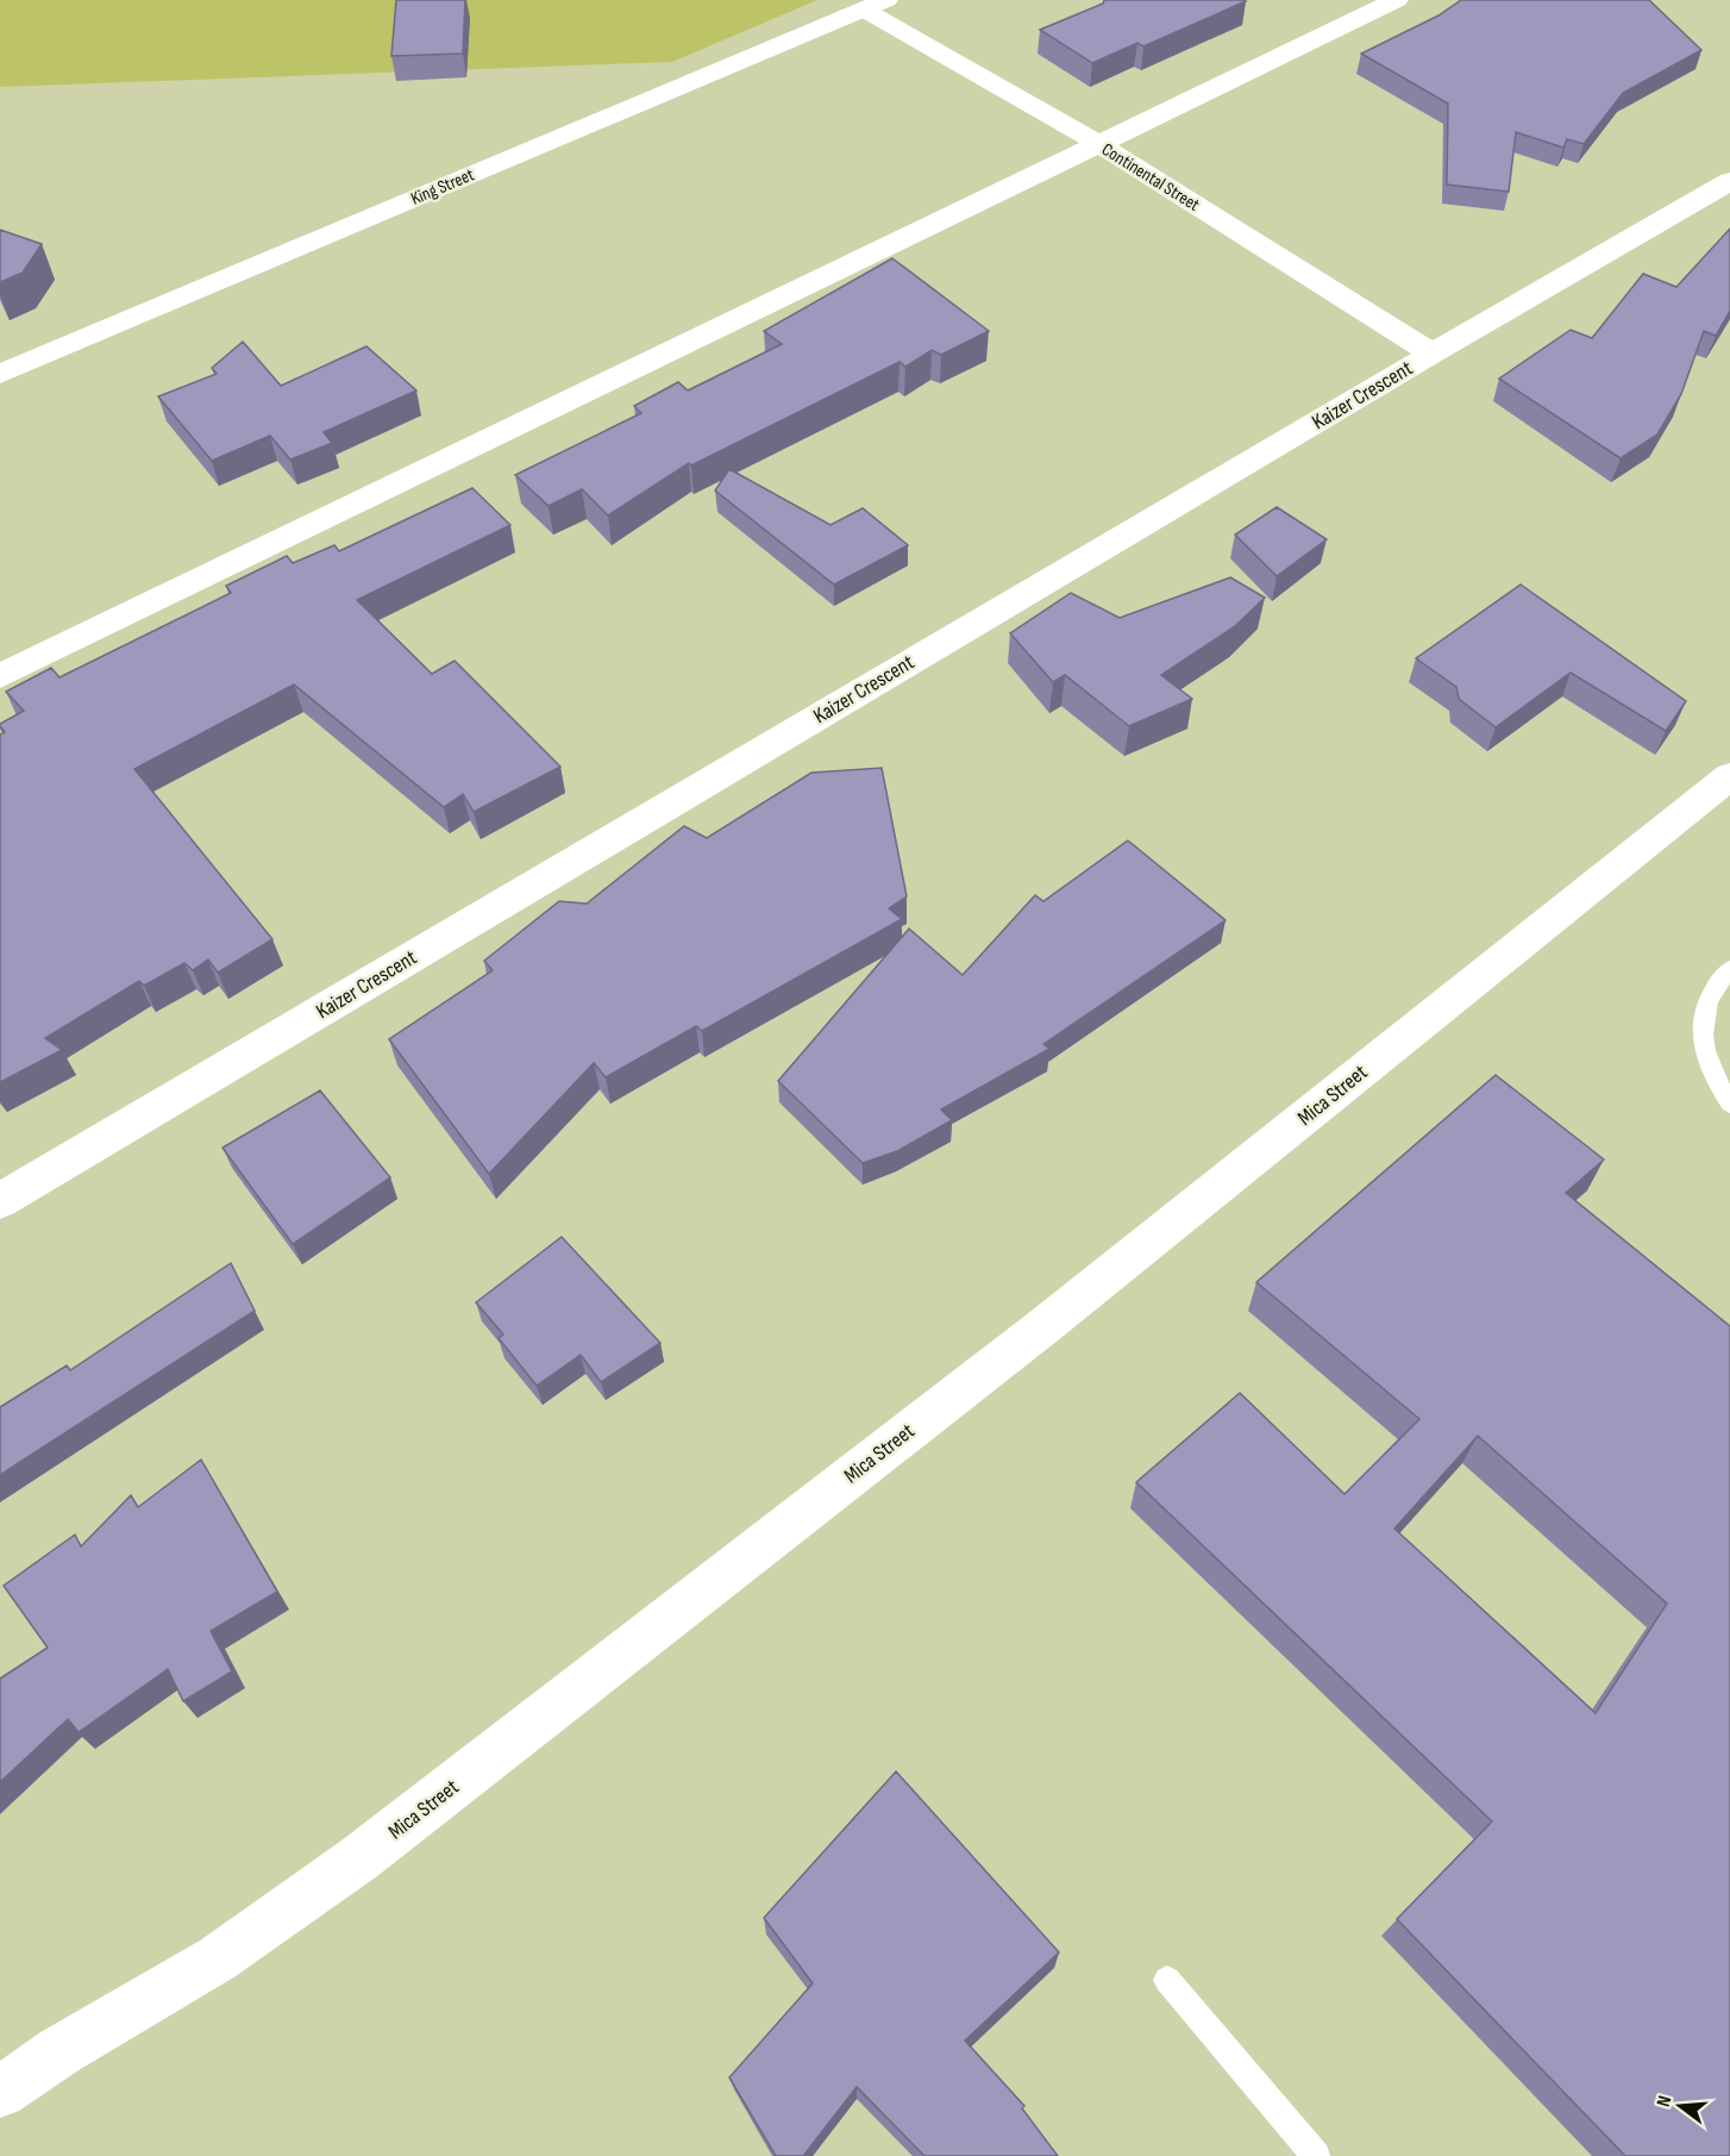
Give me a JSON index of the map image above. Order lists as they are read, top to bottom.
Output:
{
  "streets": {
    "street": [
      "Continental Street",
      "King Street",
      "Kaizer Crescent",
      "Mica Street"
    ]
  },
  "crossings": [
    ["Continental Street", "King Street"],
    ["Continental Street", "Kaizer Crescent"]
  ],
  "north": "left"
}
